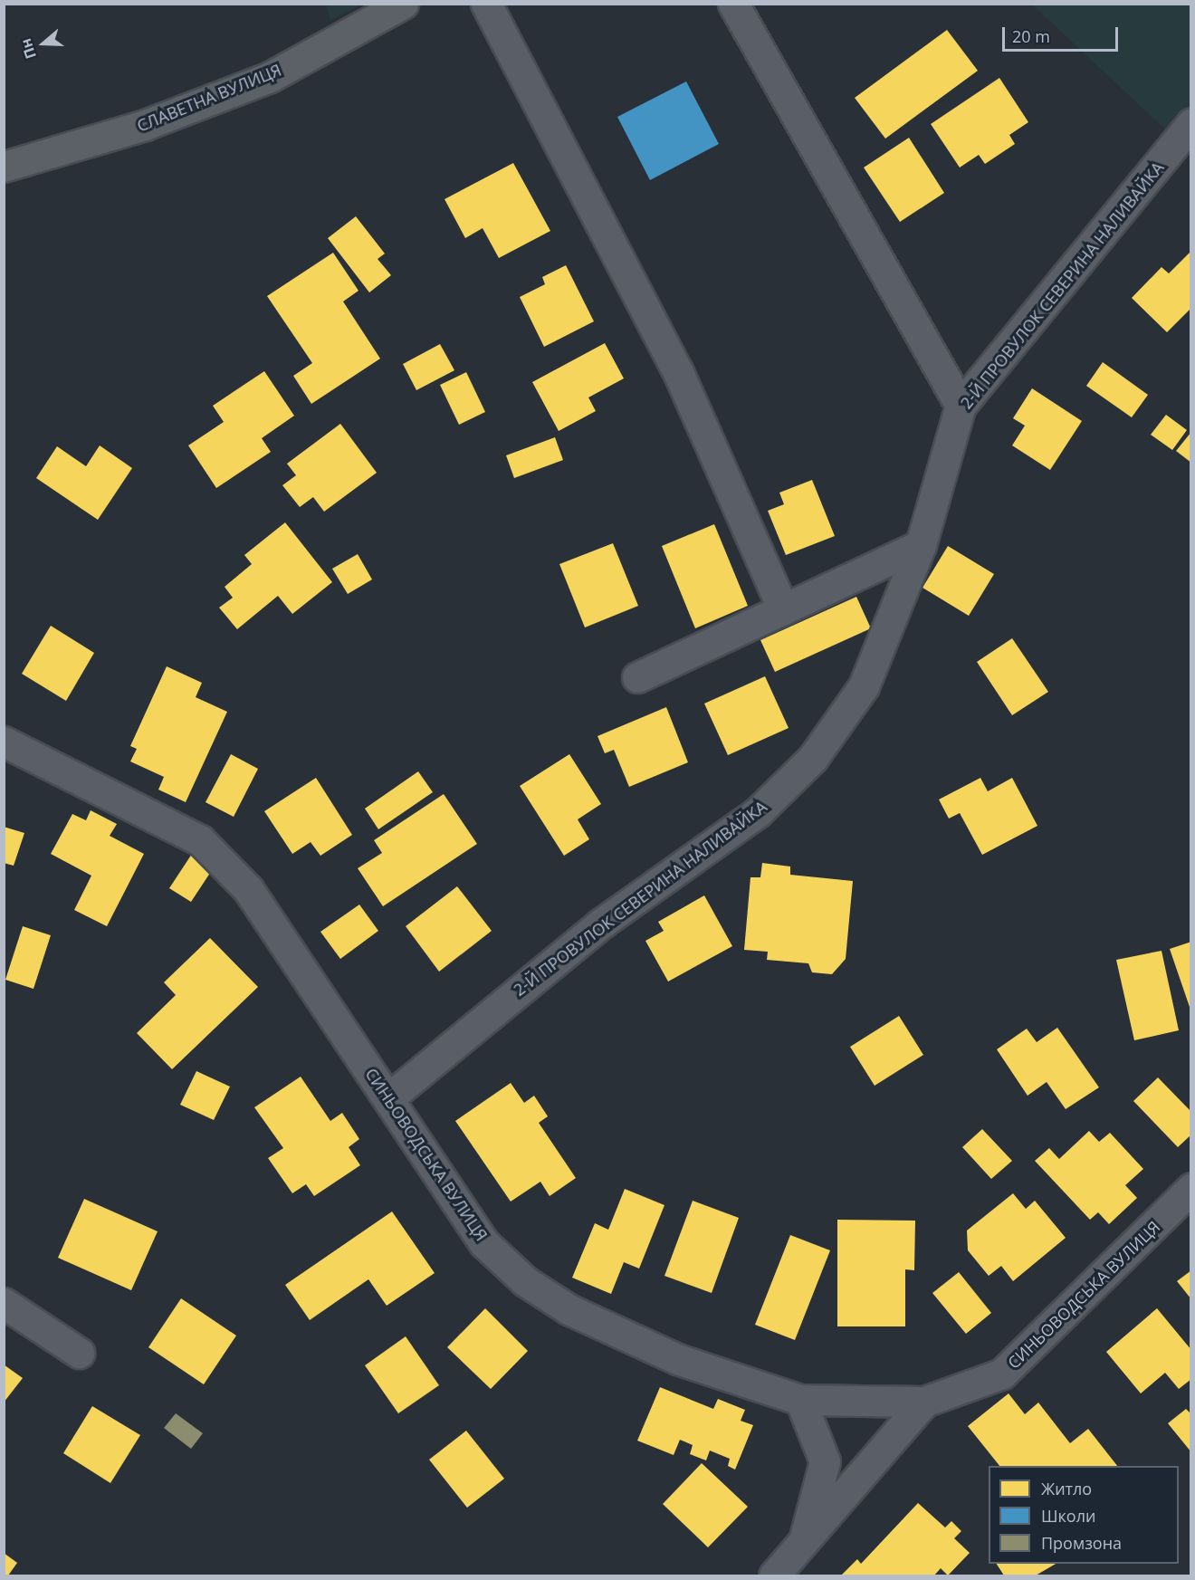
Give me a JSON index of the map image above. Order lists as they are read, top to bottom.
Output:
{
  "streets": {
    "main road": ["СЛАВЕТНА ВУЛИЦЯ"],
    "street": ["2-Й ПРОВУЛОК СЕВЕРИНА НАЛИВАЙКА", "СИНЬОВОДСЬКА ВУЛИЦЯ"]
  },
  "crossings": [
    ["2-Й ПРОВУЛОК СЕВЕРИНА НАЛИВАЙКА", "СИНЬОВОДСЬКА ВУЛИЦЯ"]
  ],
  "legend": ["Житло", "Школи", "Промзона"],
  "scale_bar": "20 m",
  "north": "left"
}
